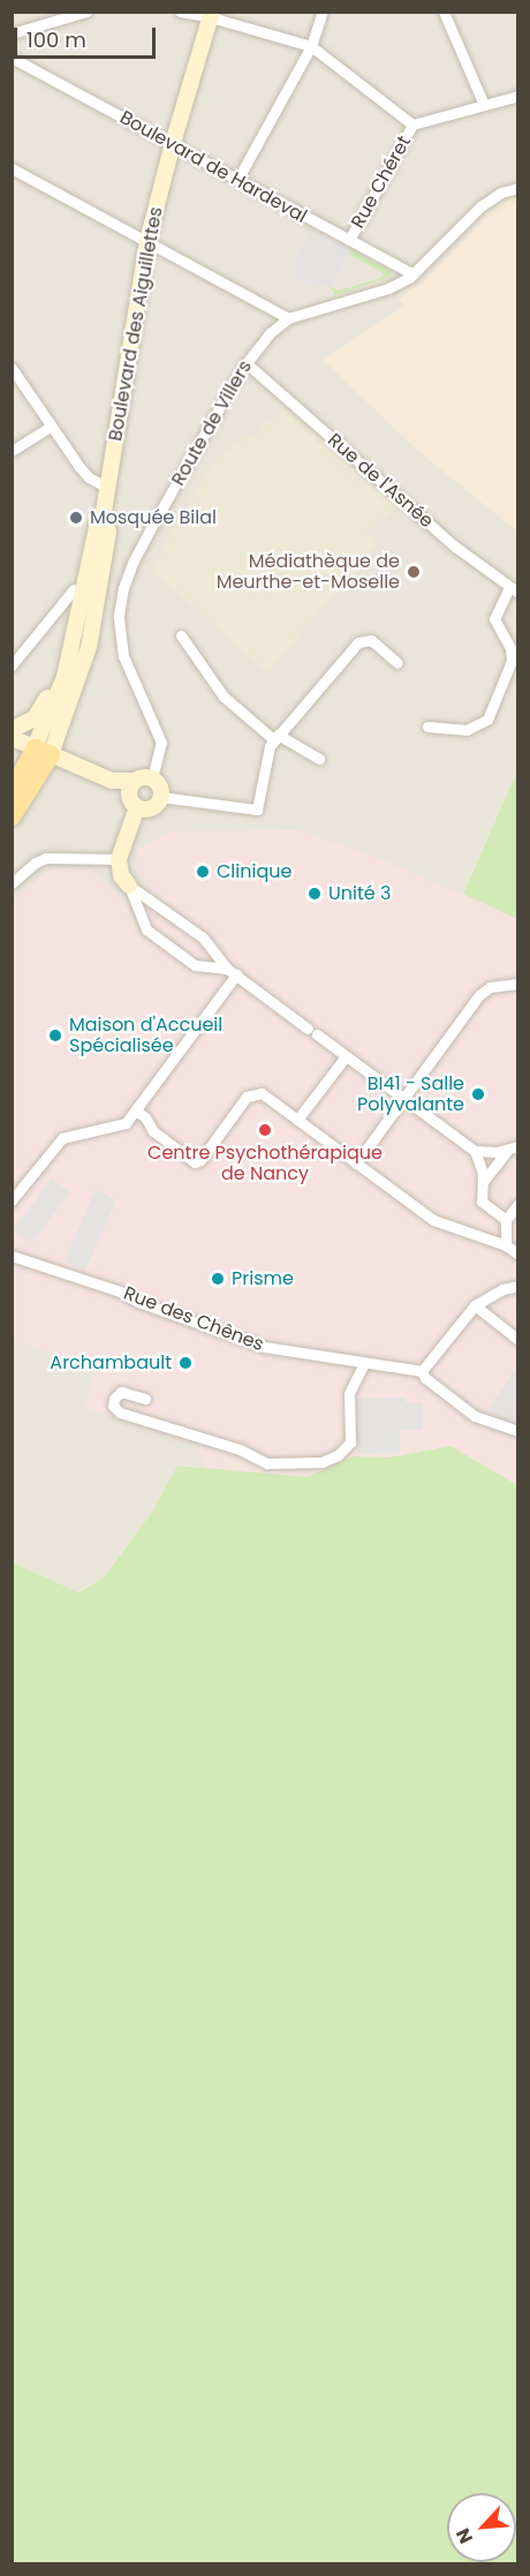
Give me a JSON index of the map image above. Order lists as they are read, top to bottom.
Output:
{
  "streets": {
    "main road": ["Boulevard des Aiguillettes"],
    "street": [
      "Boulevard de Hardeval",
      "Rue Chéret",
      "Route de Villers",
      "Rue de l'Asnée",
      "Rue des Chênes"
    ]
  },
  "crossings": [
    ["Boulevard de Hardeval", "Rue Chéret"],
    ["Boulevard de Hardeval", "Boulevard des Aiguillettes"],
    ["Boulevard de Hardeval", "Route de Villers"],
    ["Route de Villers", "Rue de l'Asnée"]
  ],
  "places": [
    "Mosquée Bilal",
    "Médiathèque de Meurthe-et-Moselle",
    "Clinique",
    "Unité 3",
    "Maison d'Accueil Spécialisée",
    "BI41 - Salle Polyvalante",
    "Centre Psychothérapique de Nancy",
    "Prisme",
    "Archambault"
  ],
  "scale_bar": "100 m",
  "north": "bottom left"
}
